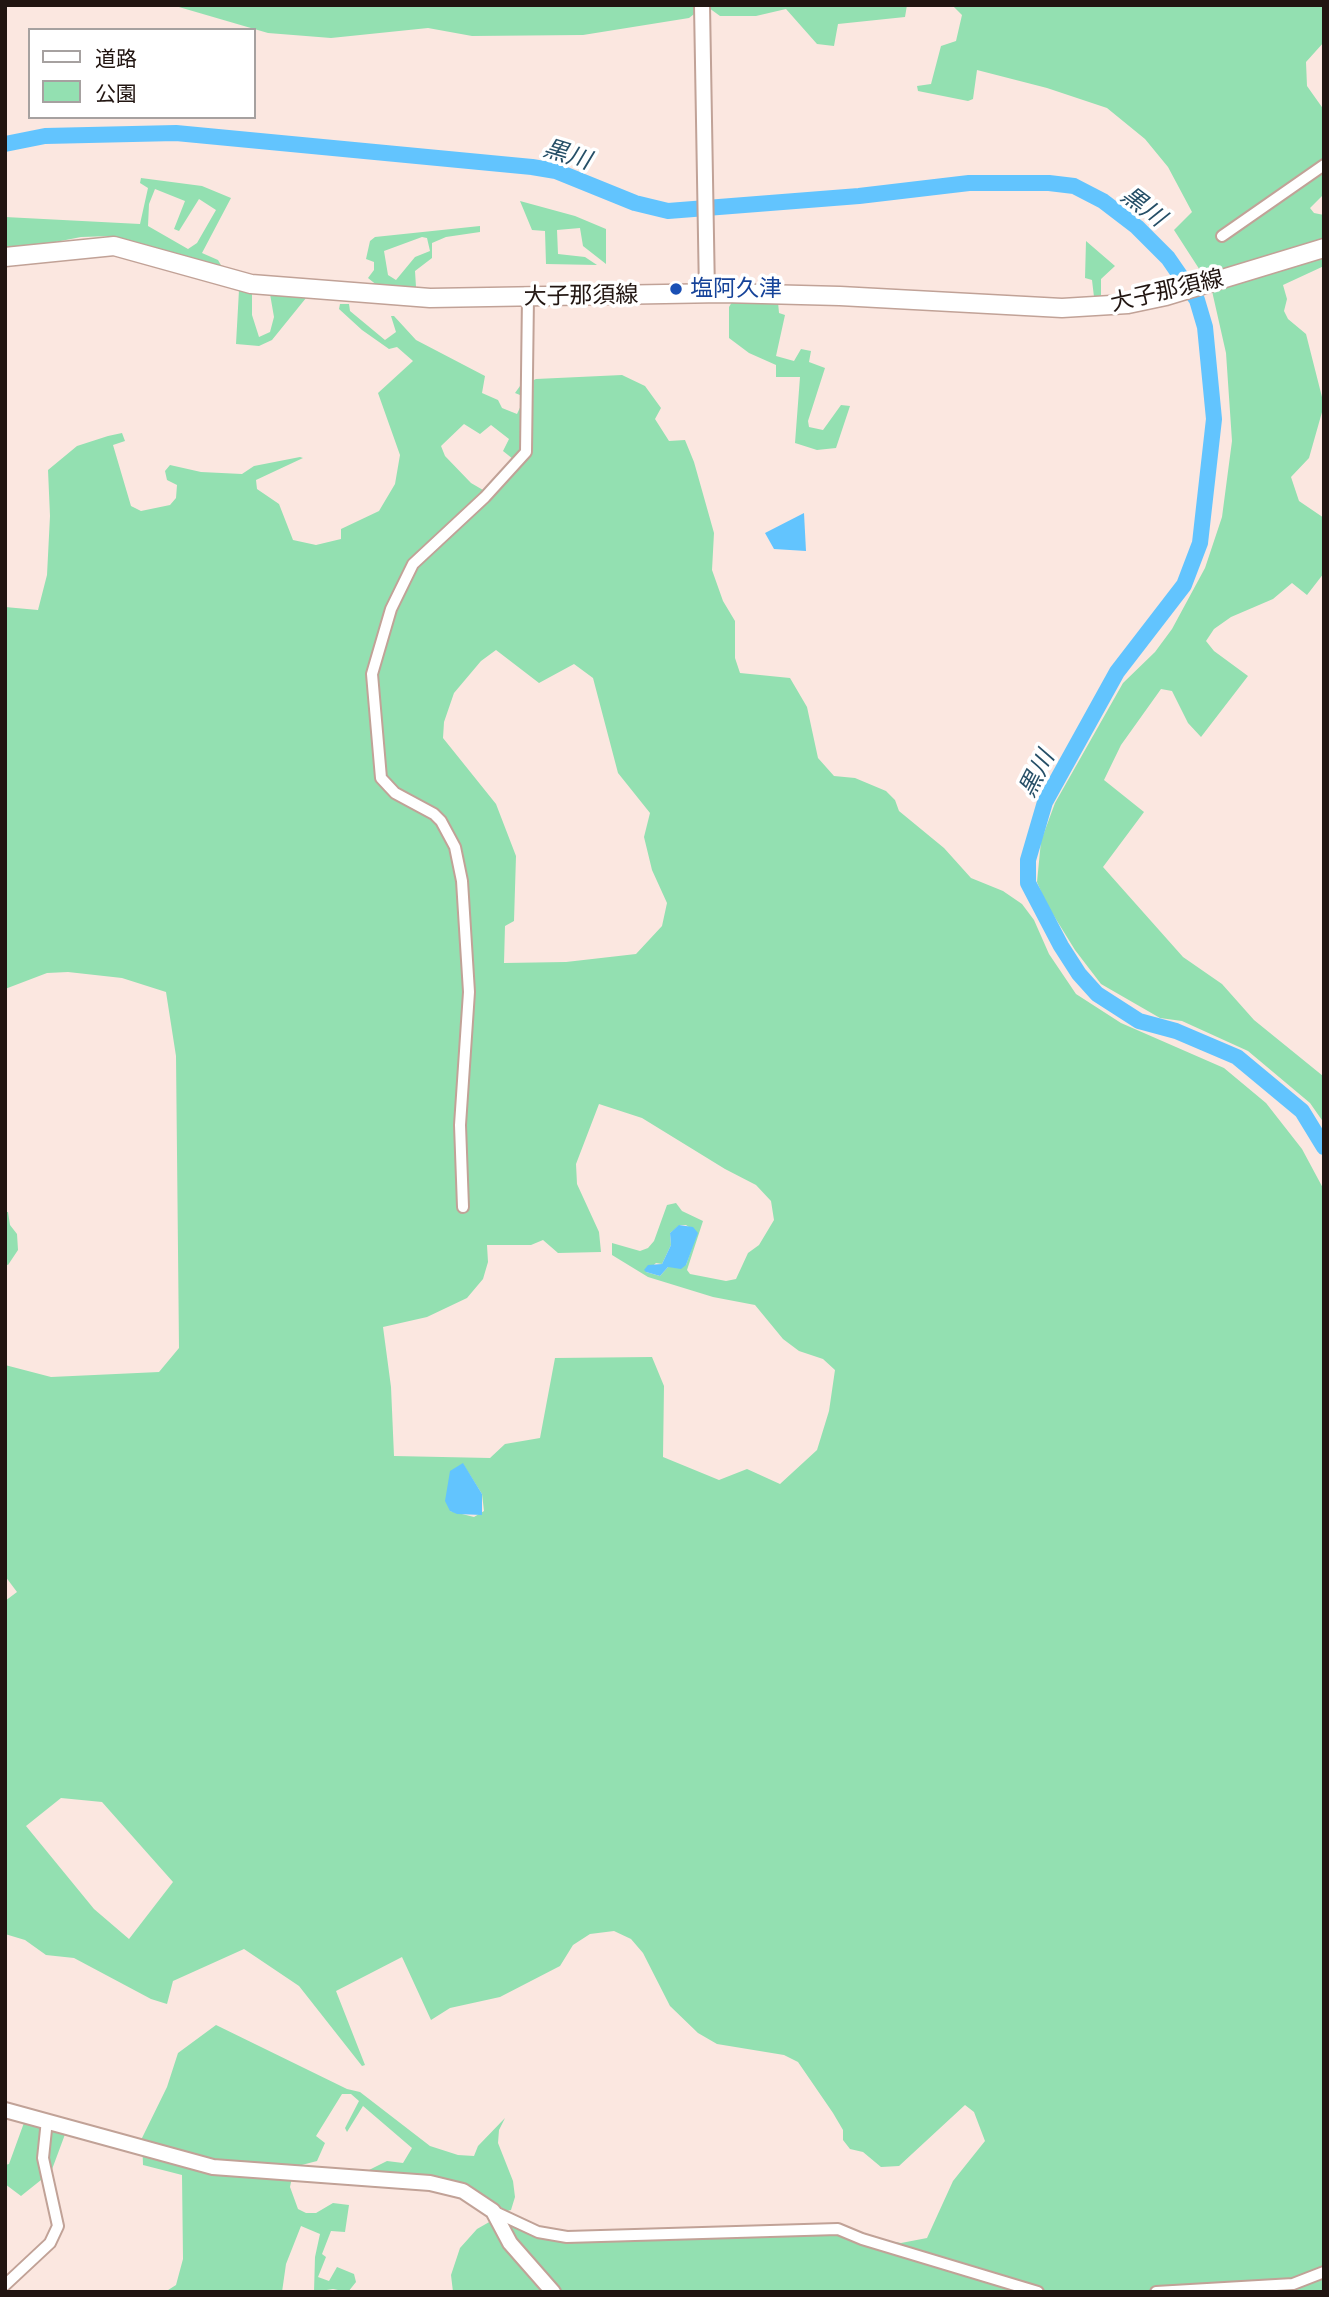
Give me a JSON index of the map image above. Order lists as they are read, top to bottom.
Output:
{
  "streets": {
    "main road": ["大子那須線"]
  },
  "water": ["黒川"],
  "places": ["塩阿久津"],
  "legend": ["道路", "公園"]
}
